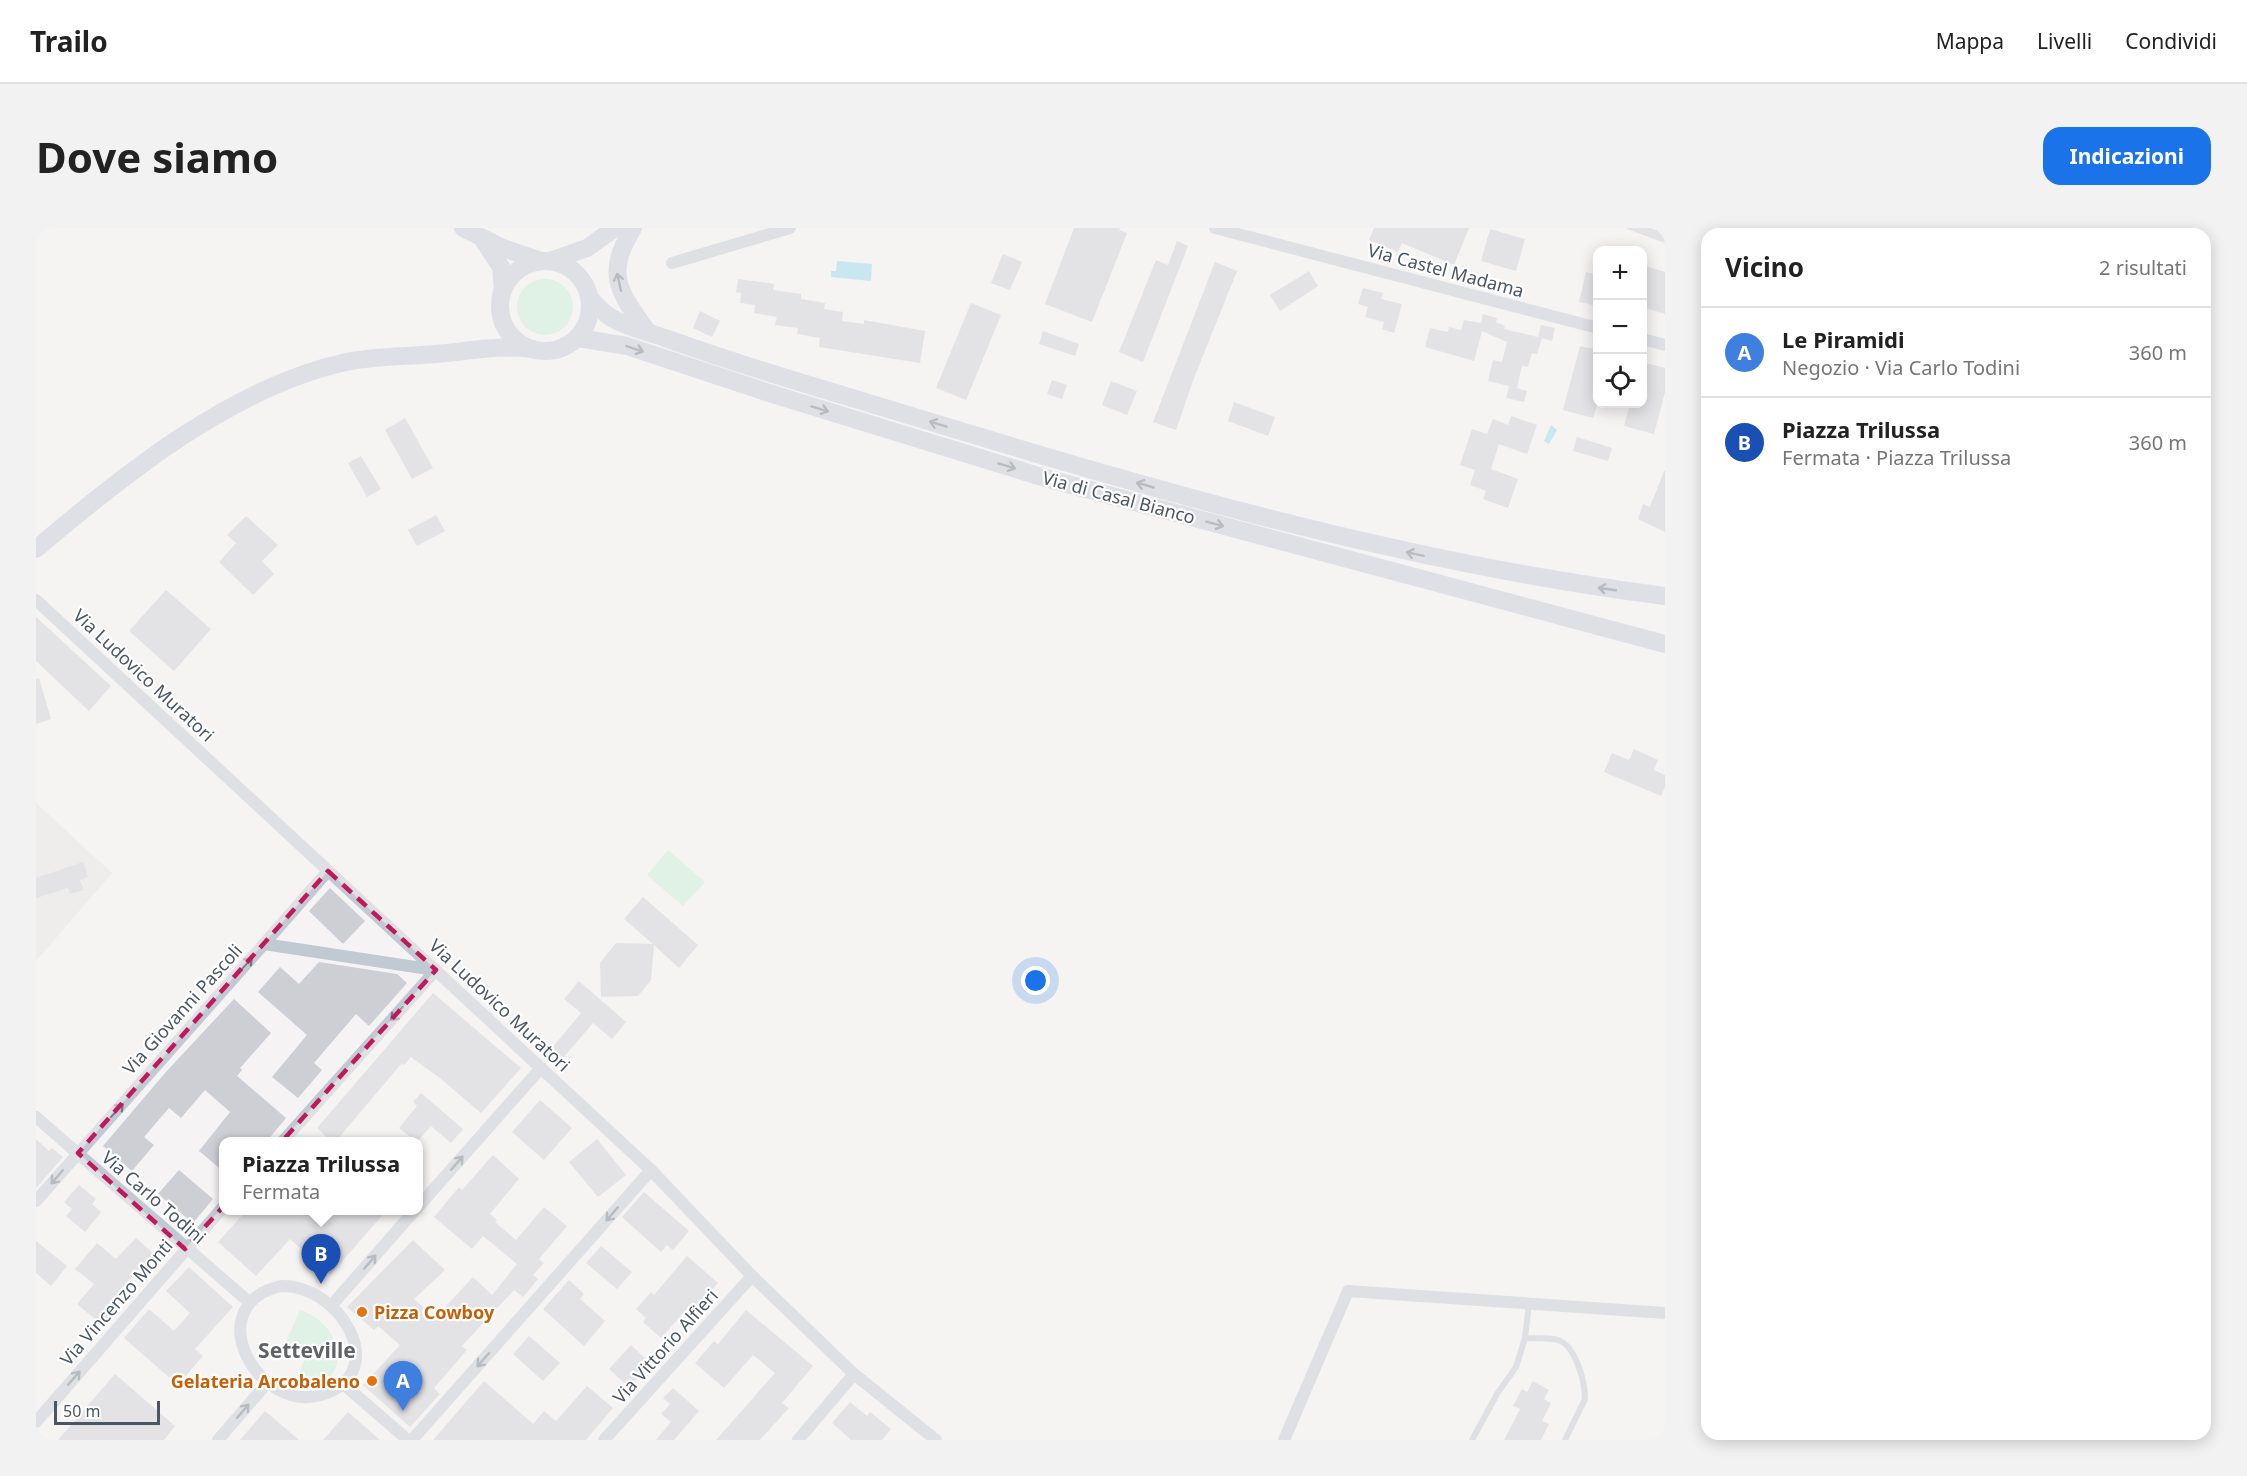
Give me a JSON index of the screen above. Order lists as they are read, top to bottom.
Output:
{
  "streets": {
    "main road": ["Via di Casal Bianco"],
    "street": [
      "Via Castel Madama",
      "Via Ludovico Muratori",
      "Via Giovanni Pascoli",
      "Via Carlo Todini",
      "Via Vincenzo Monti",
      "Via Vittorio Alfieri"
    ]
  },
  "crossings": [
    ["Via Ludovico Muratori", "Via Giovanni Pascoli"],
    ["Via Ludovico Muratori", "Via Vittorio Alfieri"],
    ["Via Giovanni Pascoli", "Via Carlo Todini"],
    ["Via Carlo Todini", "Via Vincenzo Monti"]
  ],
  "one_way": ["Via Vincenzo Monti"],
  "districts": ["Setteville"],
  "places": ["Pizza Cowboy", "Gelateria Arcobaleno"],
  "scale_bar": "50 m",
  "page": {
    "header": "Trailo",
    "nav": ["Mappa", "Livelli", "Condividi"],
    "buttons": "Indicazioni",
    "title": "Dove siamo",
    "heading": ["Vicino", "2 risultati"],
    "map_buttons": ["+", "−"],
    "list": [
      {
        "mark": "A",
        "name": "Le Piramidi",
        "note": "Negozio · Via Carlo Todini",
        "value": "360 m"
      },
      {
        "mark": "B",
        "name": "Piazza Trilussa",
        "note": "Fermata · Piazza Trilussa",
        "value": "360 m"
      }
    ],
    "popup": ["Piazza Trilussa", "Fermata"],
    "pins": ["B", "A"],
    "scale": "50 m"
  }
}
